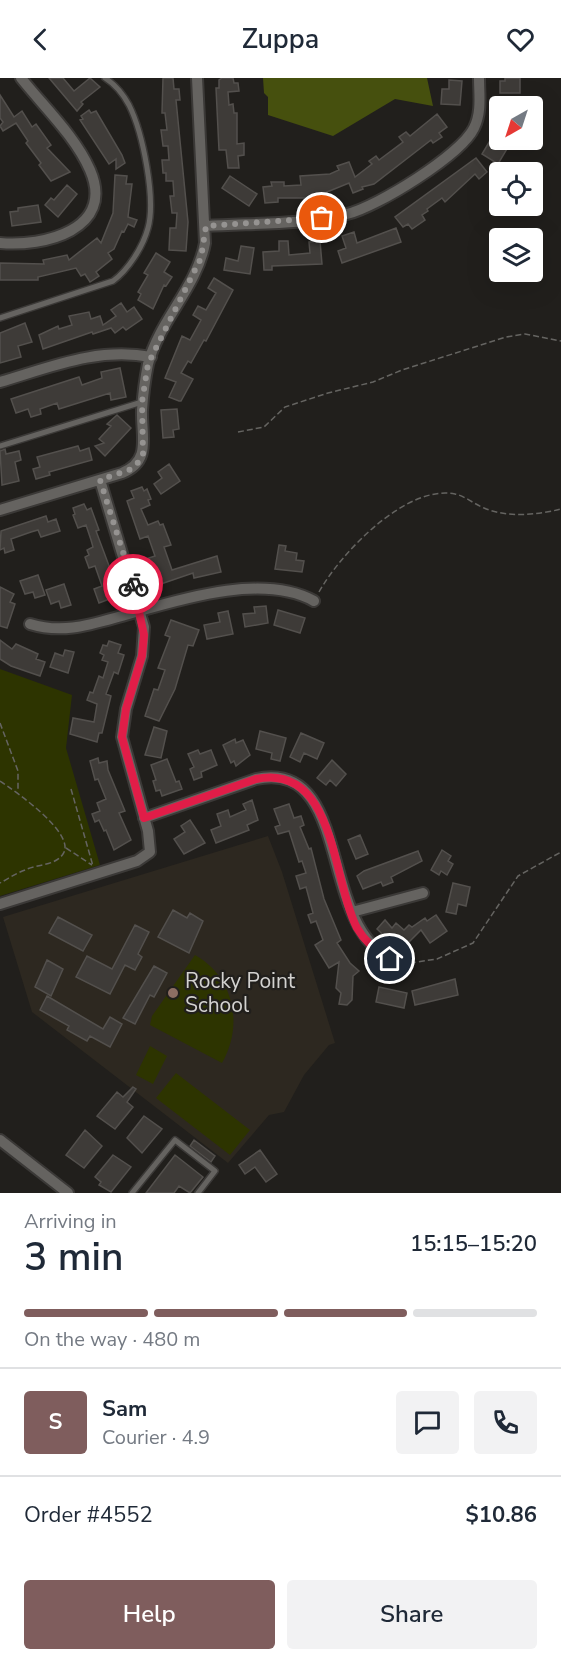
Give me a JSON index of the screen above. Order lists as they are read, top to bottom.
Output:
{
  "places": ["Rocky Point School"],
  "north": "bottom left",
  "page": {
    "header": "Zuppa",
    "heading": ["3 min", "Arriving in", "15:15–15:20"],
    "panel": [
      "Sam",
      "Courier · 4.9",
      "Order #4552",
      "$10.86"
    ],
    "bar": "On the way · 480 m",
    "round": "S",
    "buttons": ["Help", "Share"]
  }
}
